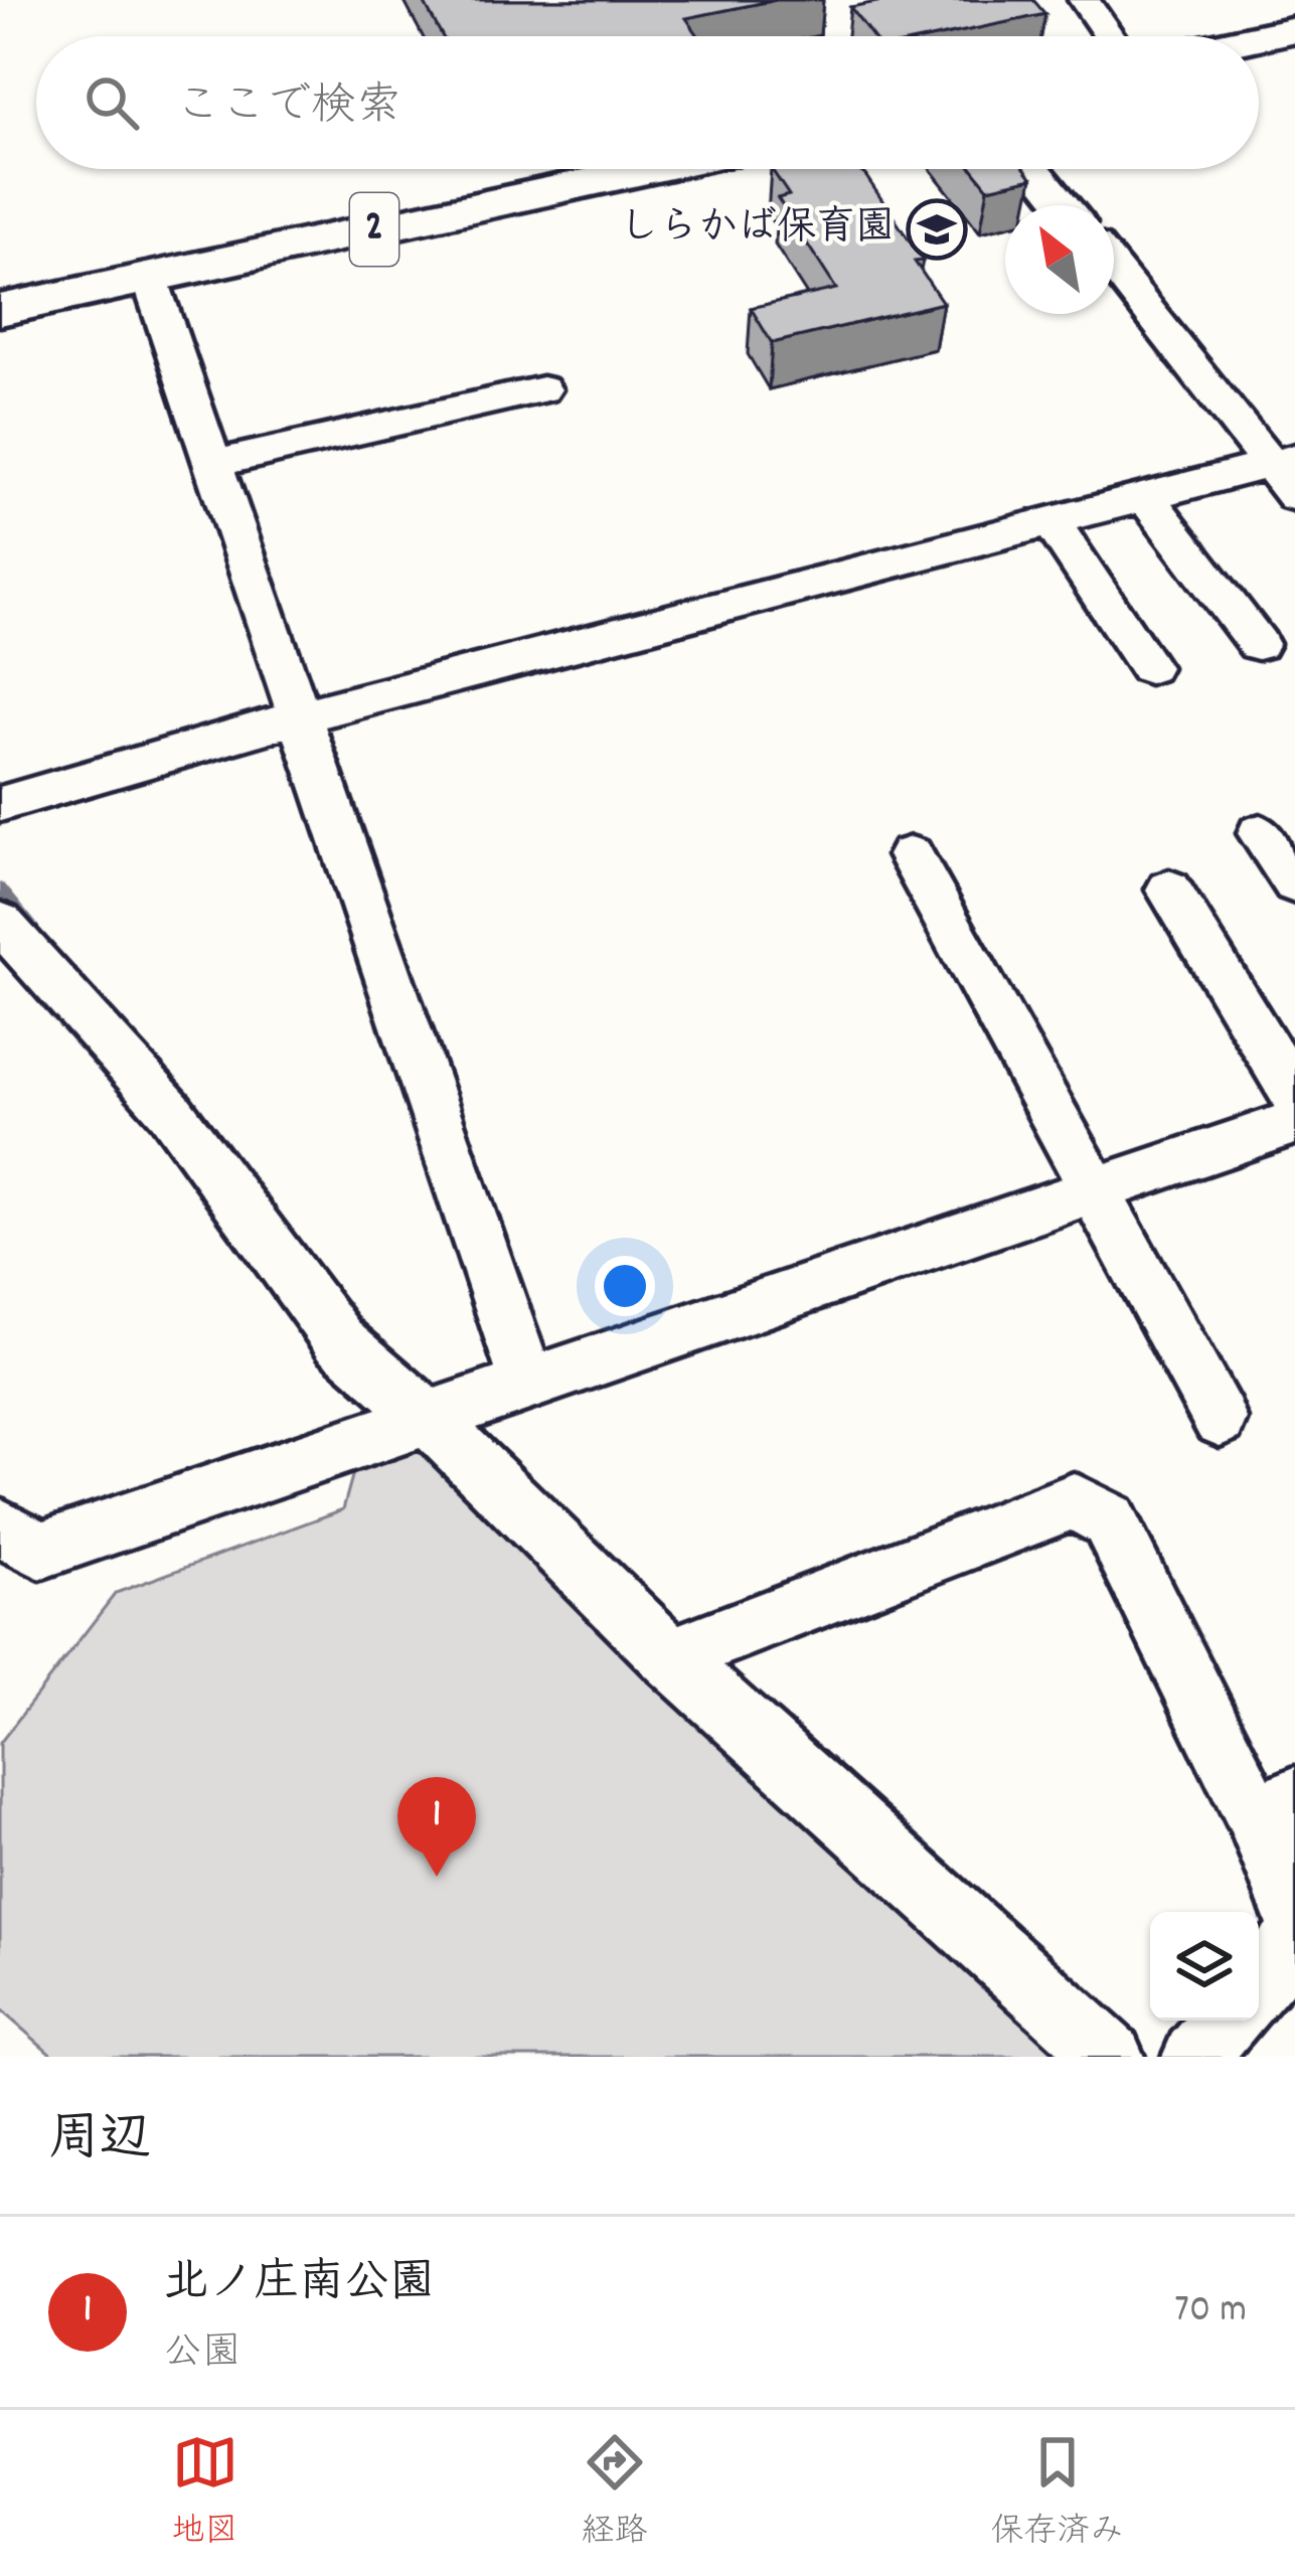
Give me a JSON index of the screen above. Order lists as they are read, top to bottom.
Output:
{
  "streets": {
    "main road": ["2"]
  },
  "places": {
    "school or university": ["しらかば保育園"]
  },
  "north": "top left",
  "page": {
    "search": "ここで検索",
    "pins": "1",
    "heading": "周辺",
    "list": [
      {
        "mark": "1",
        "name": "北ノ庄南公園",
        "note": "公園",
        "value": "70 m"
      }
    ],
    "nav": ["地図", "経路", "保存済み"]
  }
}
